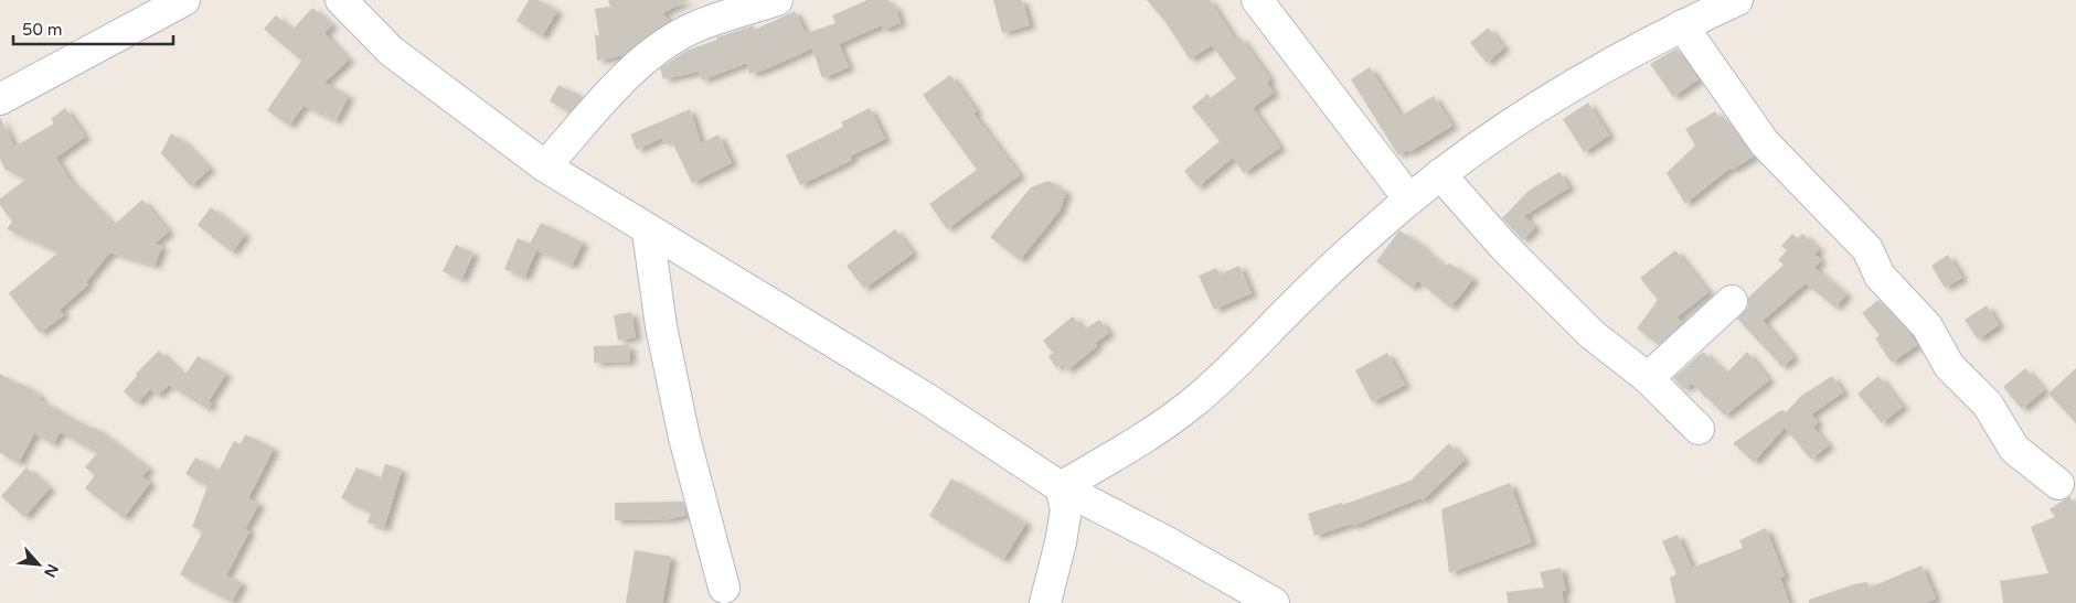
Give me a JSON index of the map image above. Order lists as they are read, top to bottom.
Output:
{
  "scale_bar": "50 m",
  "north": "bottom right"
}
